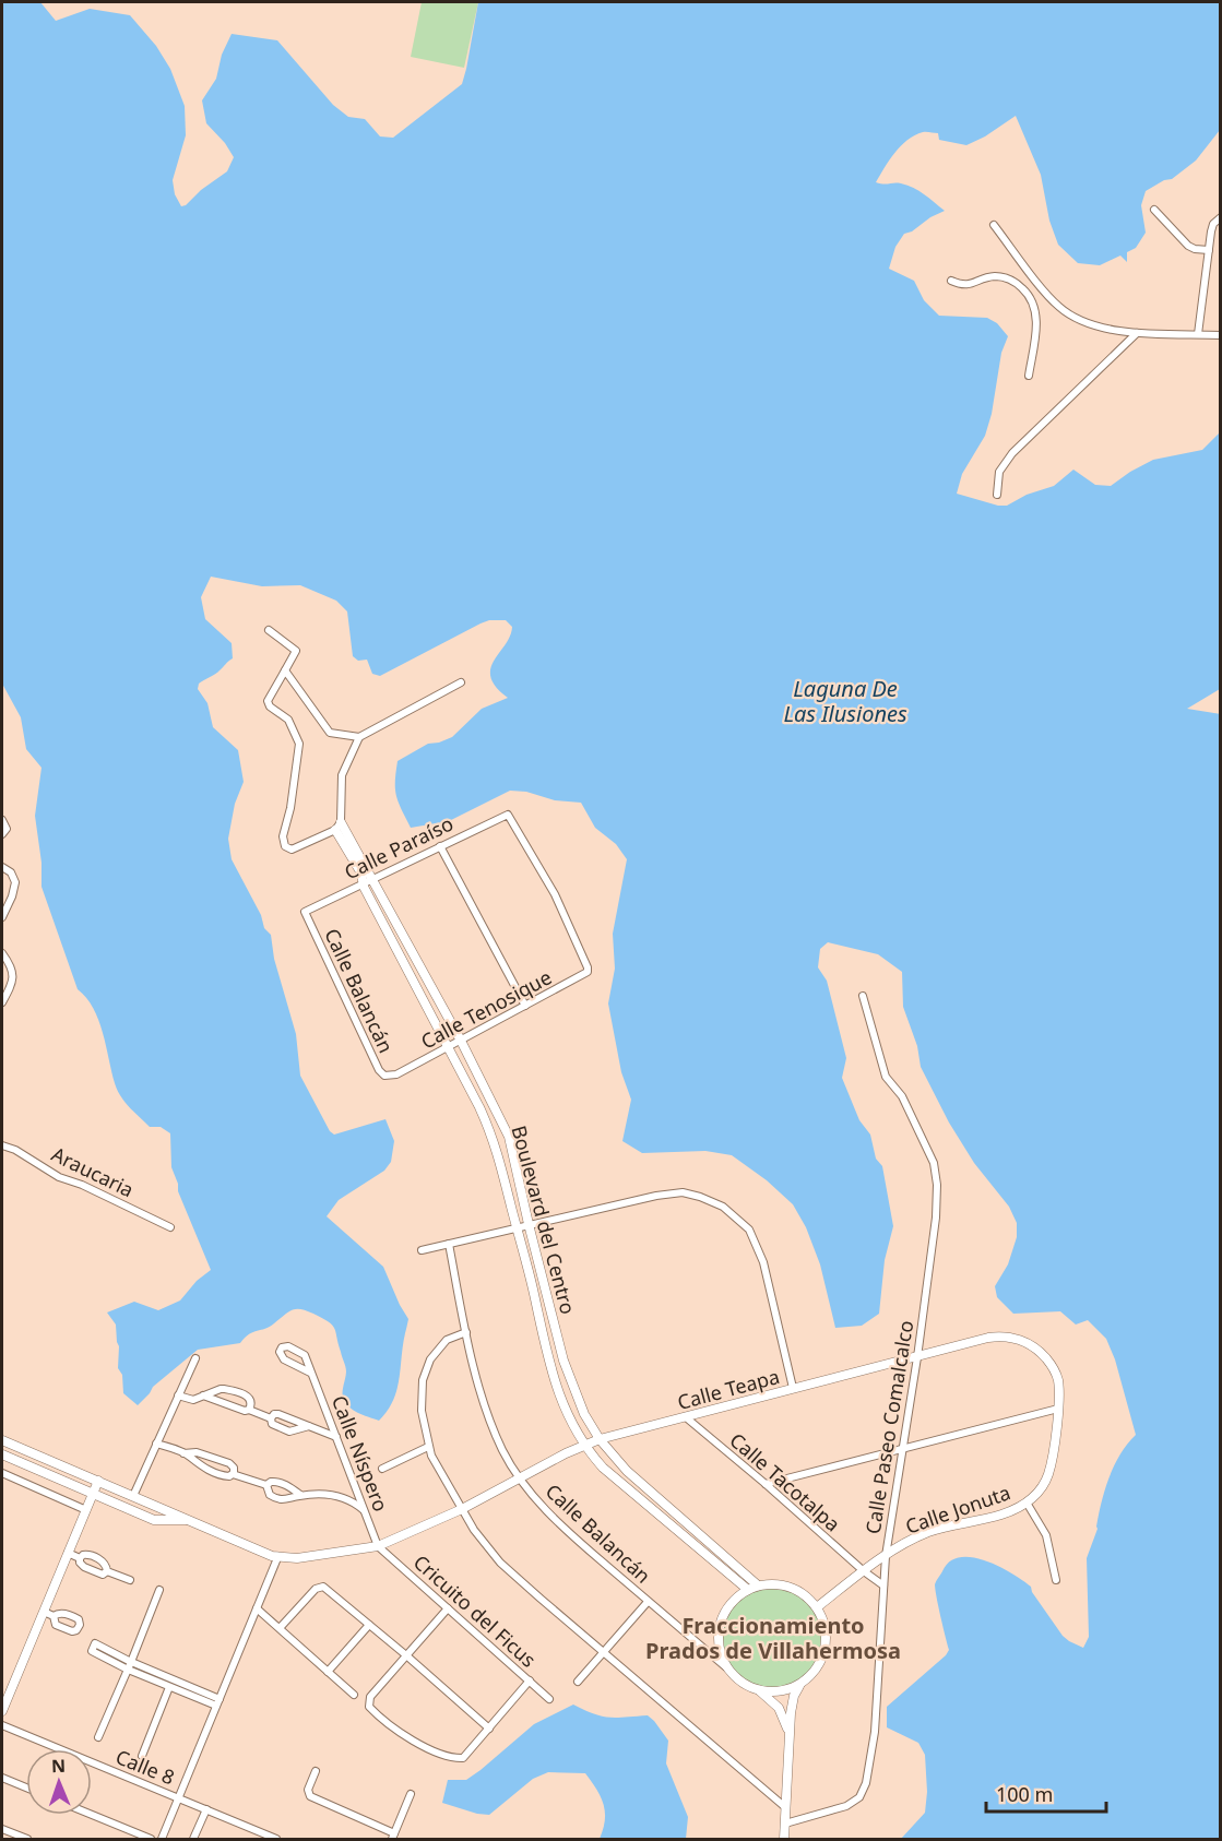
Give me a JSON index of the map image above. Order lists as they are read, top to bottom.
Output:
{
  "streets": {
    "street": [
      "Calle Paraíso",
      "Calle Balancán",
      "Calle Tenosique",
      "Araucaria",
      "Boulevard del Centro",
      "Calle Teapa",
      "Calle Paseo Comalcalco",
      "Calle Níspero",
      "Calle Tacotalpa",
      "Calle Jonuta",
      "Cricuito del Ficus",
      "Calle 8"
    ]
  },
  "crossings": [
    ["Calle Paraíso", "Calle Balancán"],
    ["Calle Paraíso", "Calle Tenosique"],
    ["Calle Paraíso", "Boulevard del Centro"],
    ["Calle Balancán", "Calle Tenosique"],
    ["Calle Balancán", "Boulevard del Centro"],
    ["Calle Balancán", "Calle Teapa"],
    ["Calle Balancán", "Calle Jonuta"],
    ["Calle Tenosique", "Boulevard del Centro"],
    ["Boulevard del Centro", "Calle Teapa"],
    ["Boulevard del Centro", "Calle Jonuta"],
    ["Calle Teapa", "Calle Paseo Comalcalco"],
    ["Calle Teapa", "Calle Níspero"],
    ["Calle Teapa", "Calle Tacotalpa"],
    ["Calle Teapa", "Calle Jonuta"],
    ["Calle Teapa", "Cricuito del Ficus"],
    ["Calle Paseo Comalcalco", "Calle Tacotalpa"],
    ["Calle Paseo Comalcalco", "Calle Jonuta"],
    ["Calle Níspero", "Cricuito del Ficus"],
    ["Calle Tacotalpa", "Calle Jonuta"]
  ],
  "districts": ["Fraccionamiento Prados de Villahermosa"],
  "water": ["Laguna De Las Ilusiones"],
  "scale_bar": "100 m",
  "north": "top"
}
